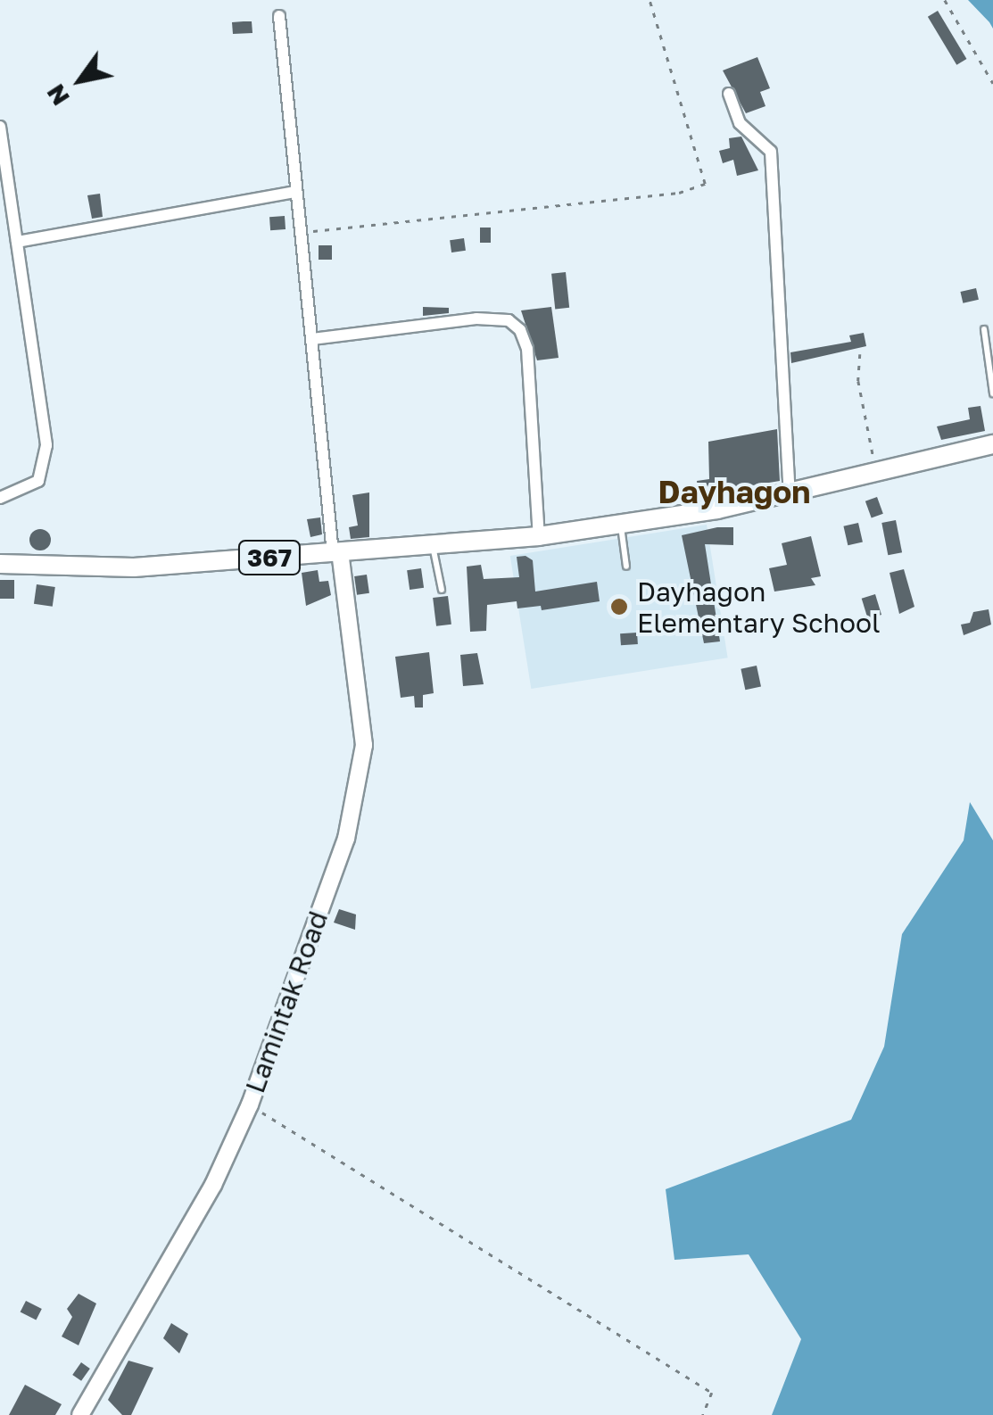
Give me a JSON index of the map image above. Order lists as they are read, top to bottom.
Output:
{
  "streets": {
    "main road": ["367", "Lamintak Road"]
  },
  "crossings": [
    ["367", "Lamintak Road"]
  ],
  "districts": ["Dayhagon"],
  "places": ["Dayhagon Elementary School"],
  "north": "bottom left"
}
